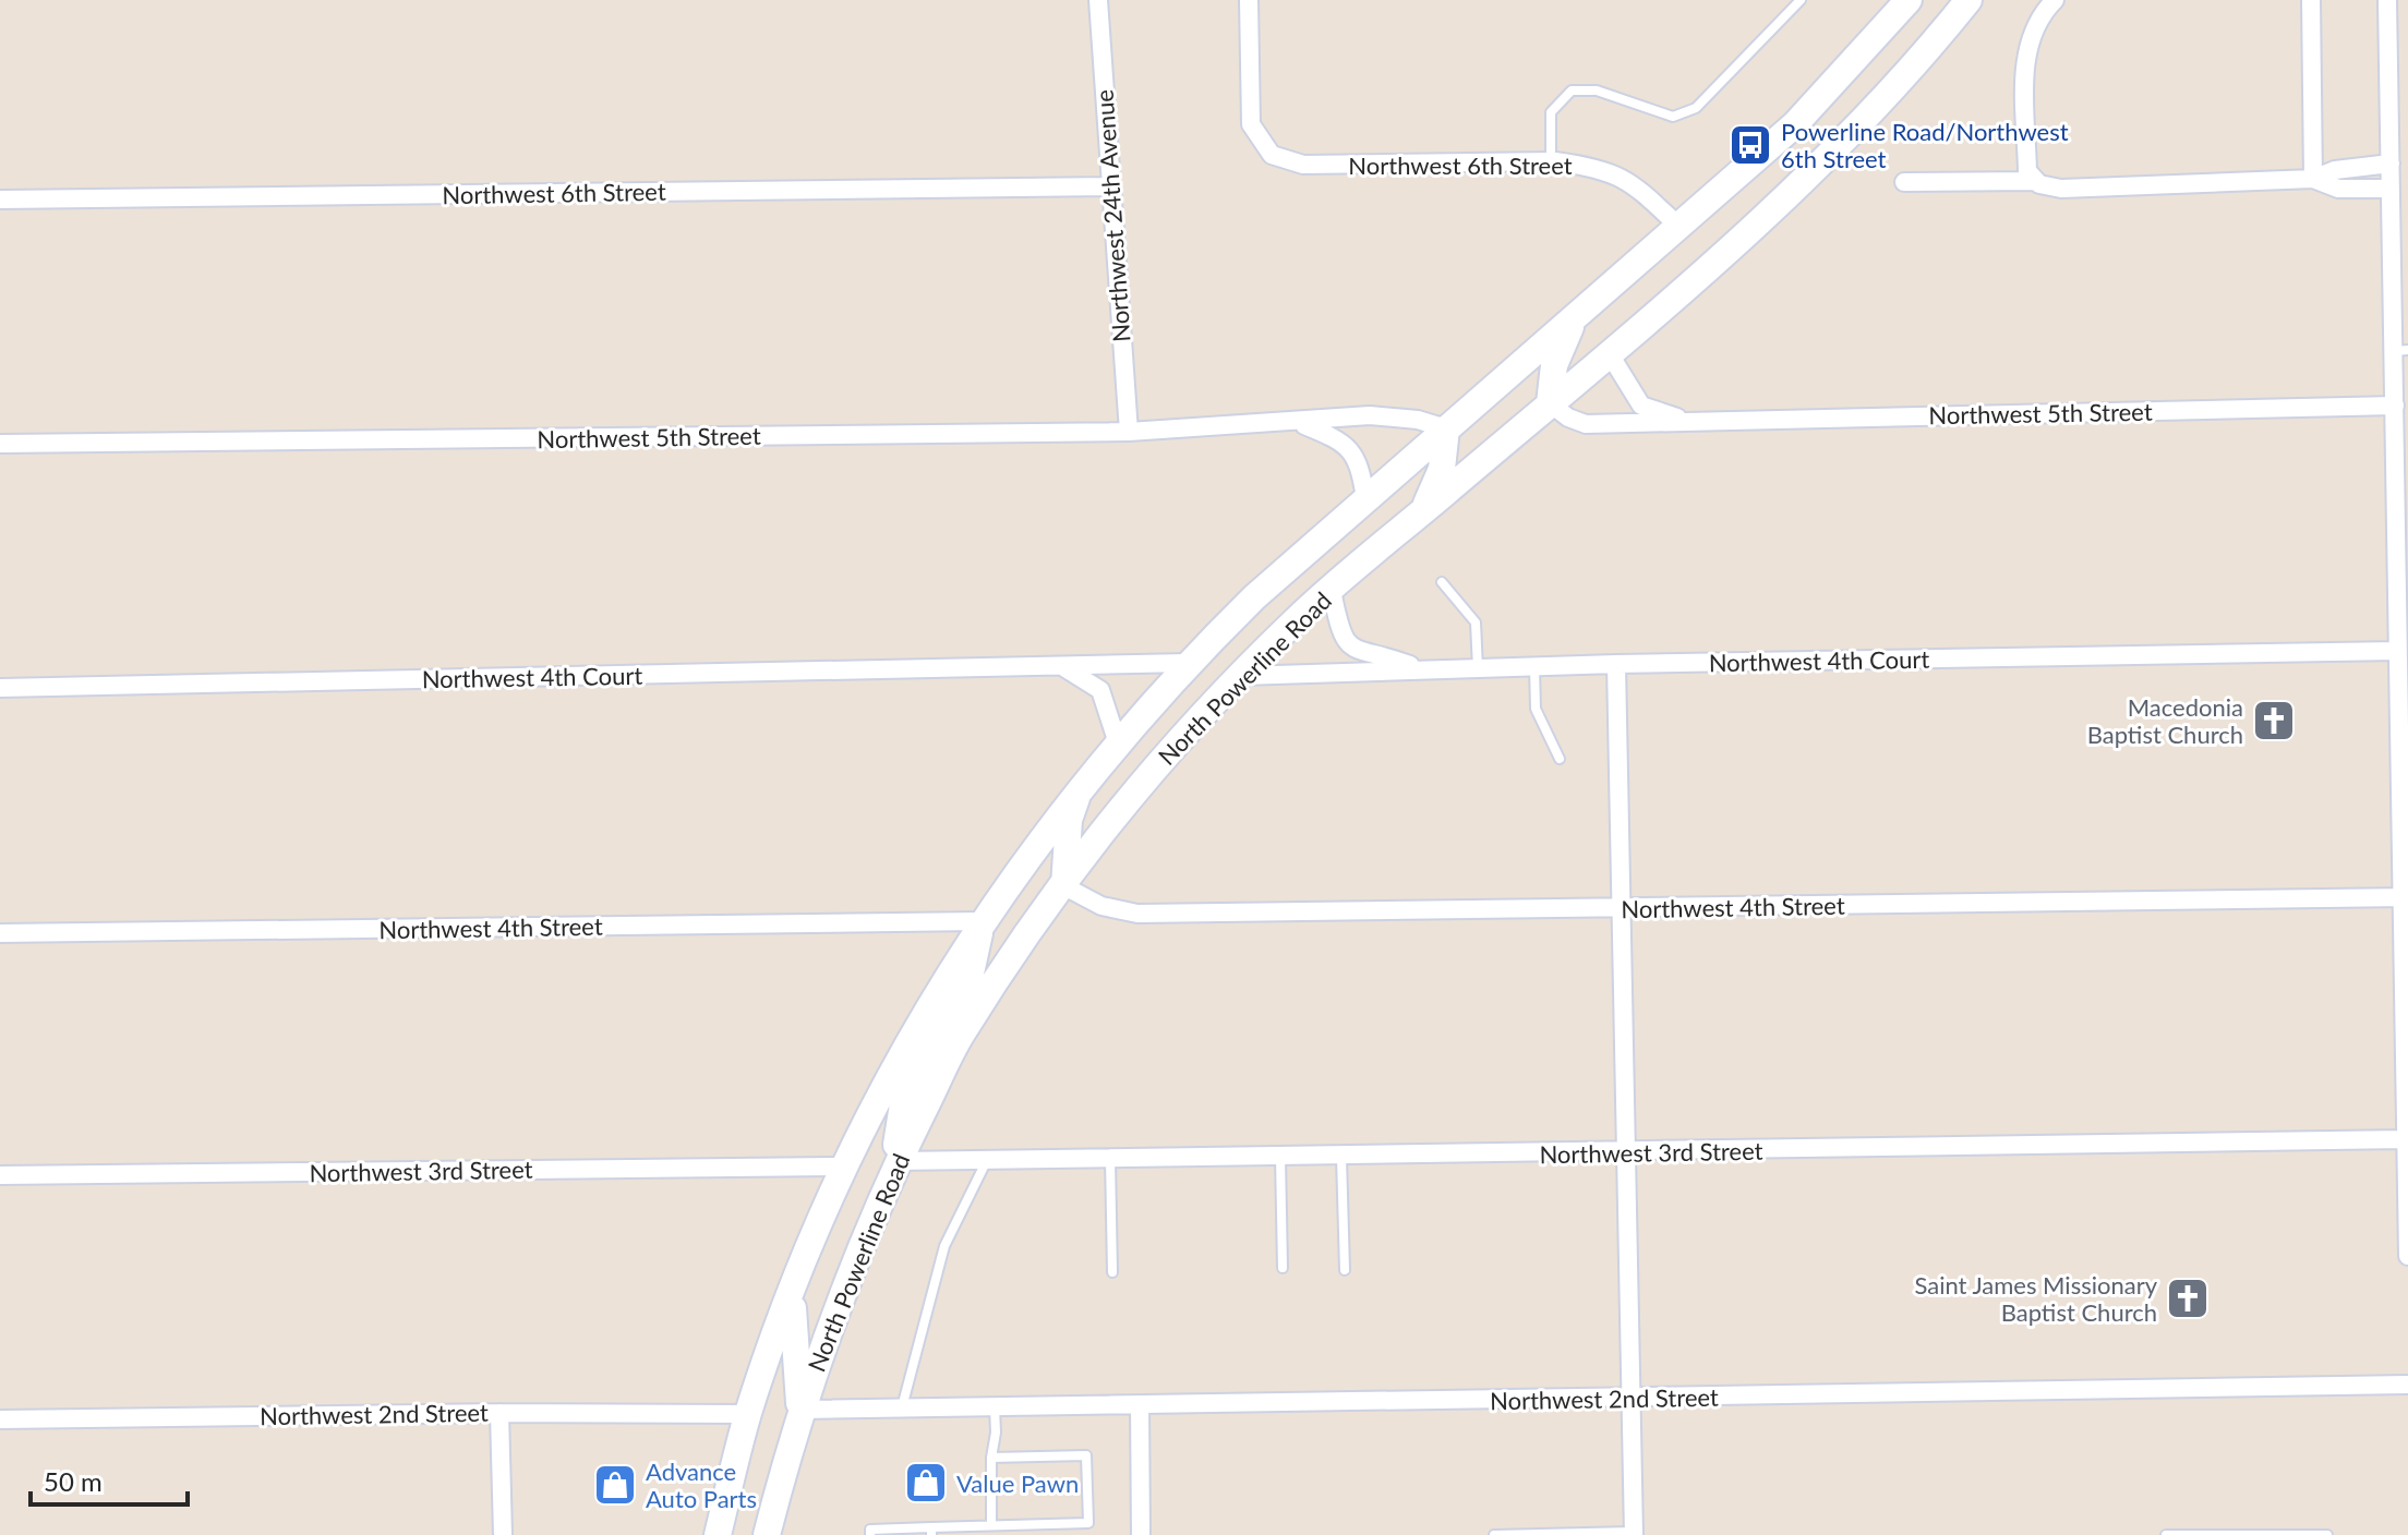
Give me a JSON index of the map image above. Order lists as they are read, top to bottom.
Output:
{
  "streets": {
    "main road": ["North Powerline Road"],
    "street": [
      "Northwest 6th Street",
      "Northwest 24th Avenue",
      "Northwest 5th Street",
      "Northwest 4th Court",
      "Northwest 4th Street",
      "Northwest 3rd Street",
      "Northwest 2nd Street"
    ]
  },
  "crossings": [
    ["Northwest 6th Street", "Northwest 24th Avenue"],
    ["Northwest 6th Street", "North Powerline Road"],
    ["Northwest 24th Avenue", "Northwest 5th Street"],
    ["Northwest 5th Street", "North Powerline Road"],
    ["Northwest 4th Court", "North Powerline Road"],
    ["North Powerline Road", "Northwest 4th Street"],
    ["North Powerline Road", "Northwest 3rd Street"],
    ["North Powerline Road", "Northwest 2nd Street"]
  ],
  "places": {
    "bus stop": ["Powerline Road/Northwest 6th Street"],
    "church": ["Macedonia Baptist Church", "Saint James Missionary Baptist Church"],
    "shop": ["Value Pawn", "Advance Auto Parts"]
  },
  "scale_bar": "50 m"
}
